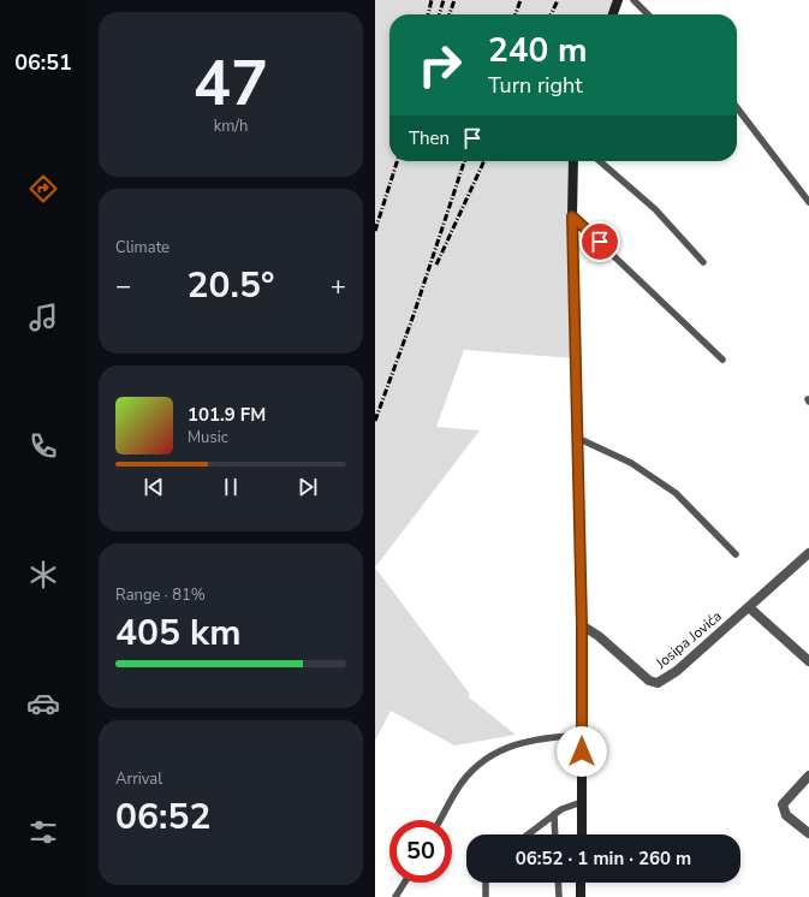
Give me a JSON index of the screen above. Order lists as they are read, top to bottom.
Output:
{
  "streets": {
    "street": ["Josipa Jovića"]
  },
  "page": {
    "tabs": "06:51",
    "tile": [
      ["47", "km/h"],
      "Climate",
      ["Range · 81%", "405 km"],
      ["Arrival", "06:52"]
    ],
    "turn": ["240 m", "Turn right"],
    "then": "Then",
    "heat": ["−", "20.5°", "+"],
    "song": ["101.9 FM", "Music"],
    "limit": "50",
    "trip": "06:52 · 1 min · 260 m"
  }
}
